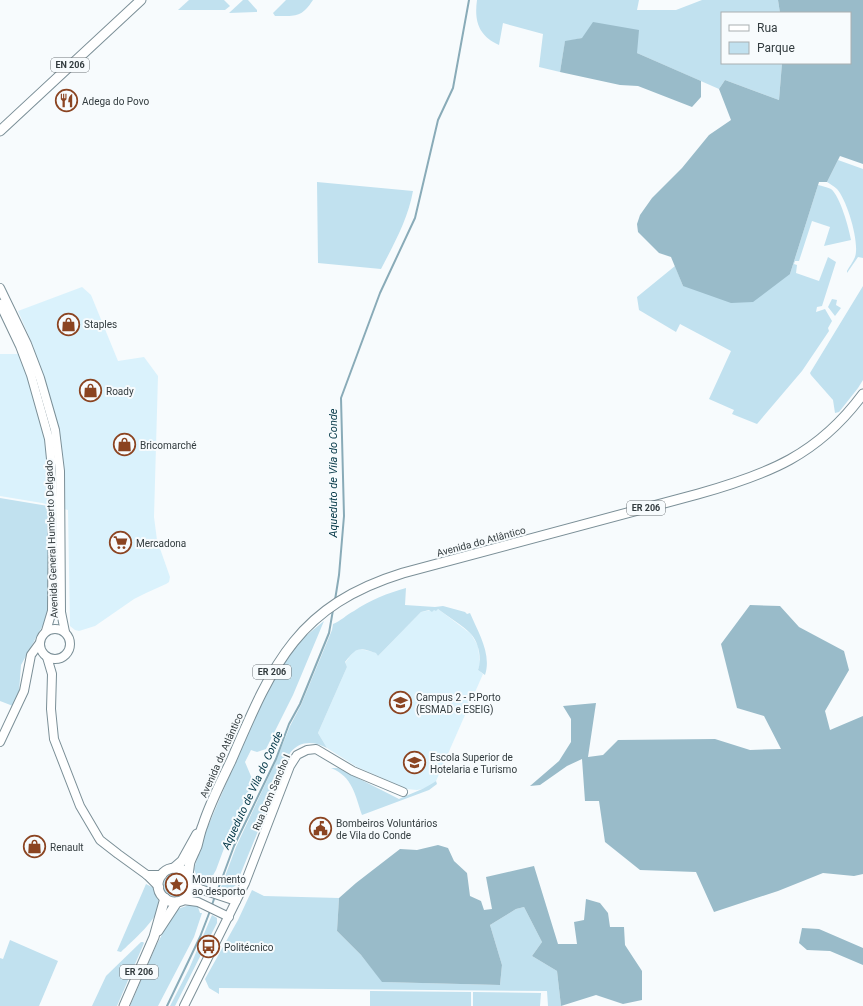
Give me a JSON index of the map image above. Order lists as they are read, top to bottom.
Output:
{
  "streets": {
    "main road": [
      "EN 206",
      "ER 206",
      "Avenida General Humberto Delgado",
      "Avenida do Atlântico",
      "Rua Dom Sancho I"
    ]
  },
  "crossings": [
    ["ER 206", "Avenida do Atlântico"]
  ],
  "water": ["Aqueduto de Vila do Conde"],
  "places": {
    "restaurant": ["Adega do Povo"],
    "shop": [
      "Staples",
      "Roady",
      "Bricomarché",
      "Renault"
    ],
    "supermarket": ["Mercadona"],
    "school or university": ["Campus 2 - P.Porto (ESMAD e ESEIG)", "Escola Superior de Hotelaria e Turismo"],
    "public building": ["Bombeiros Voluntários de Vila do Conde"],
    "place": ["Monumento ao desporto"],
    "bus stop": ["Politécnico"]
  },
  "legend": ["Rua", "Parque"]
}
